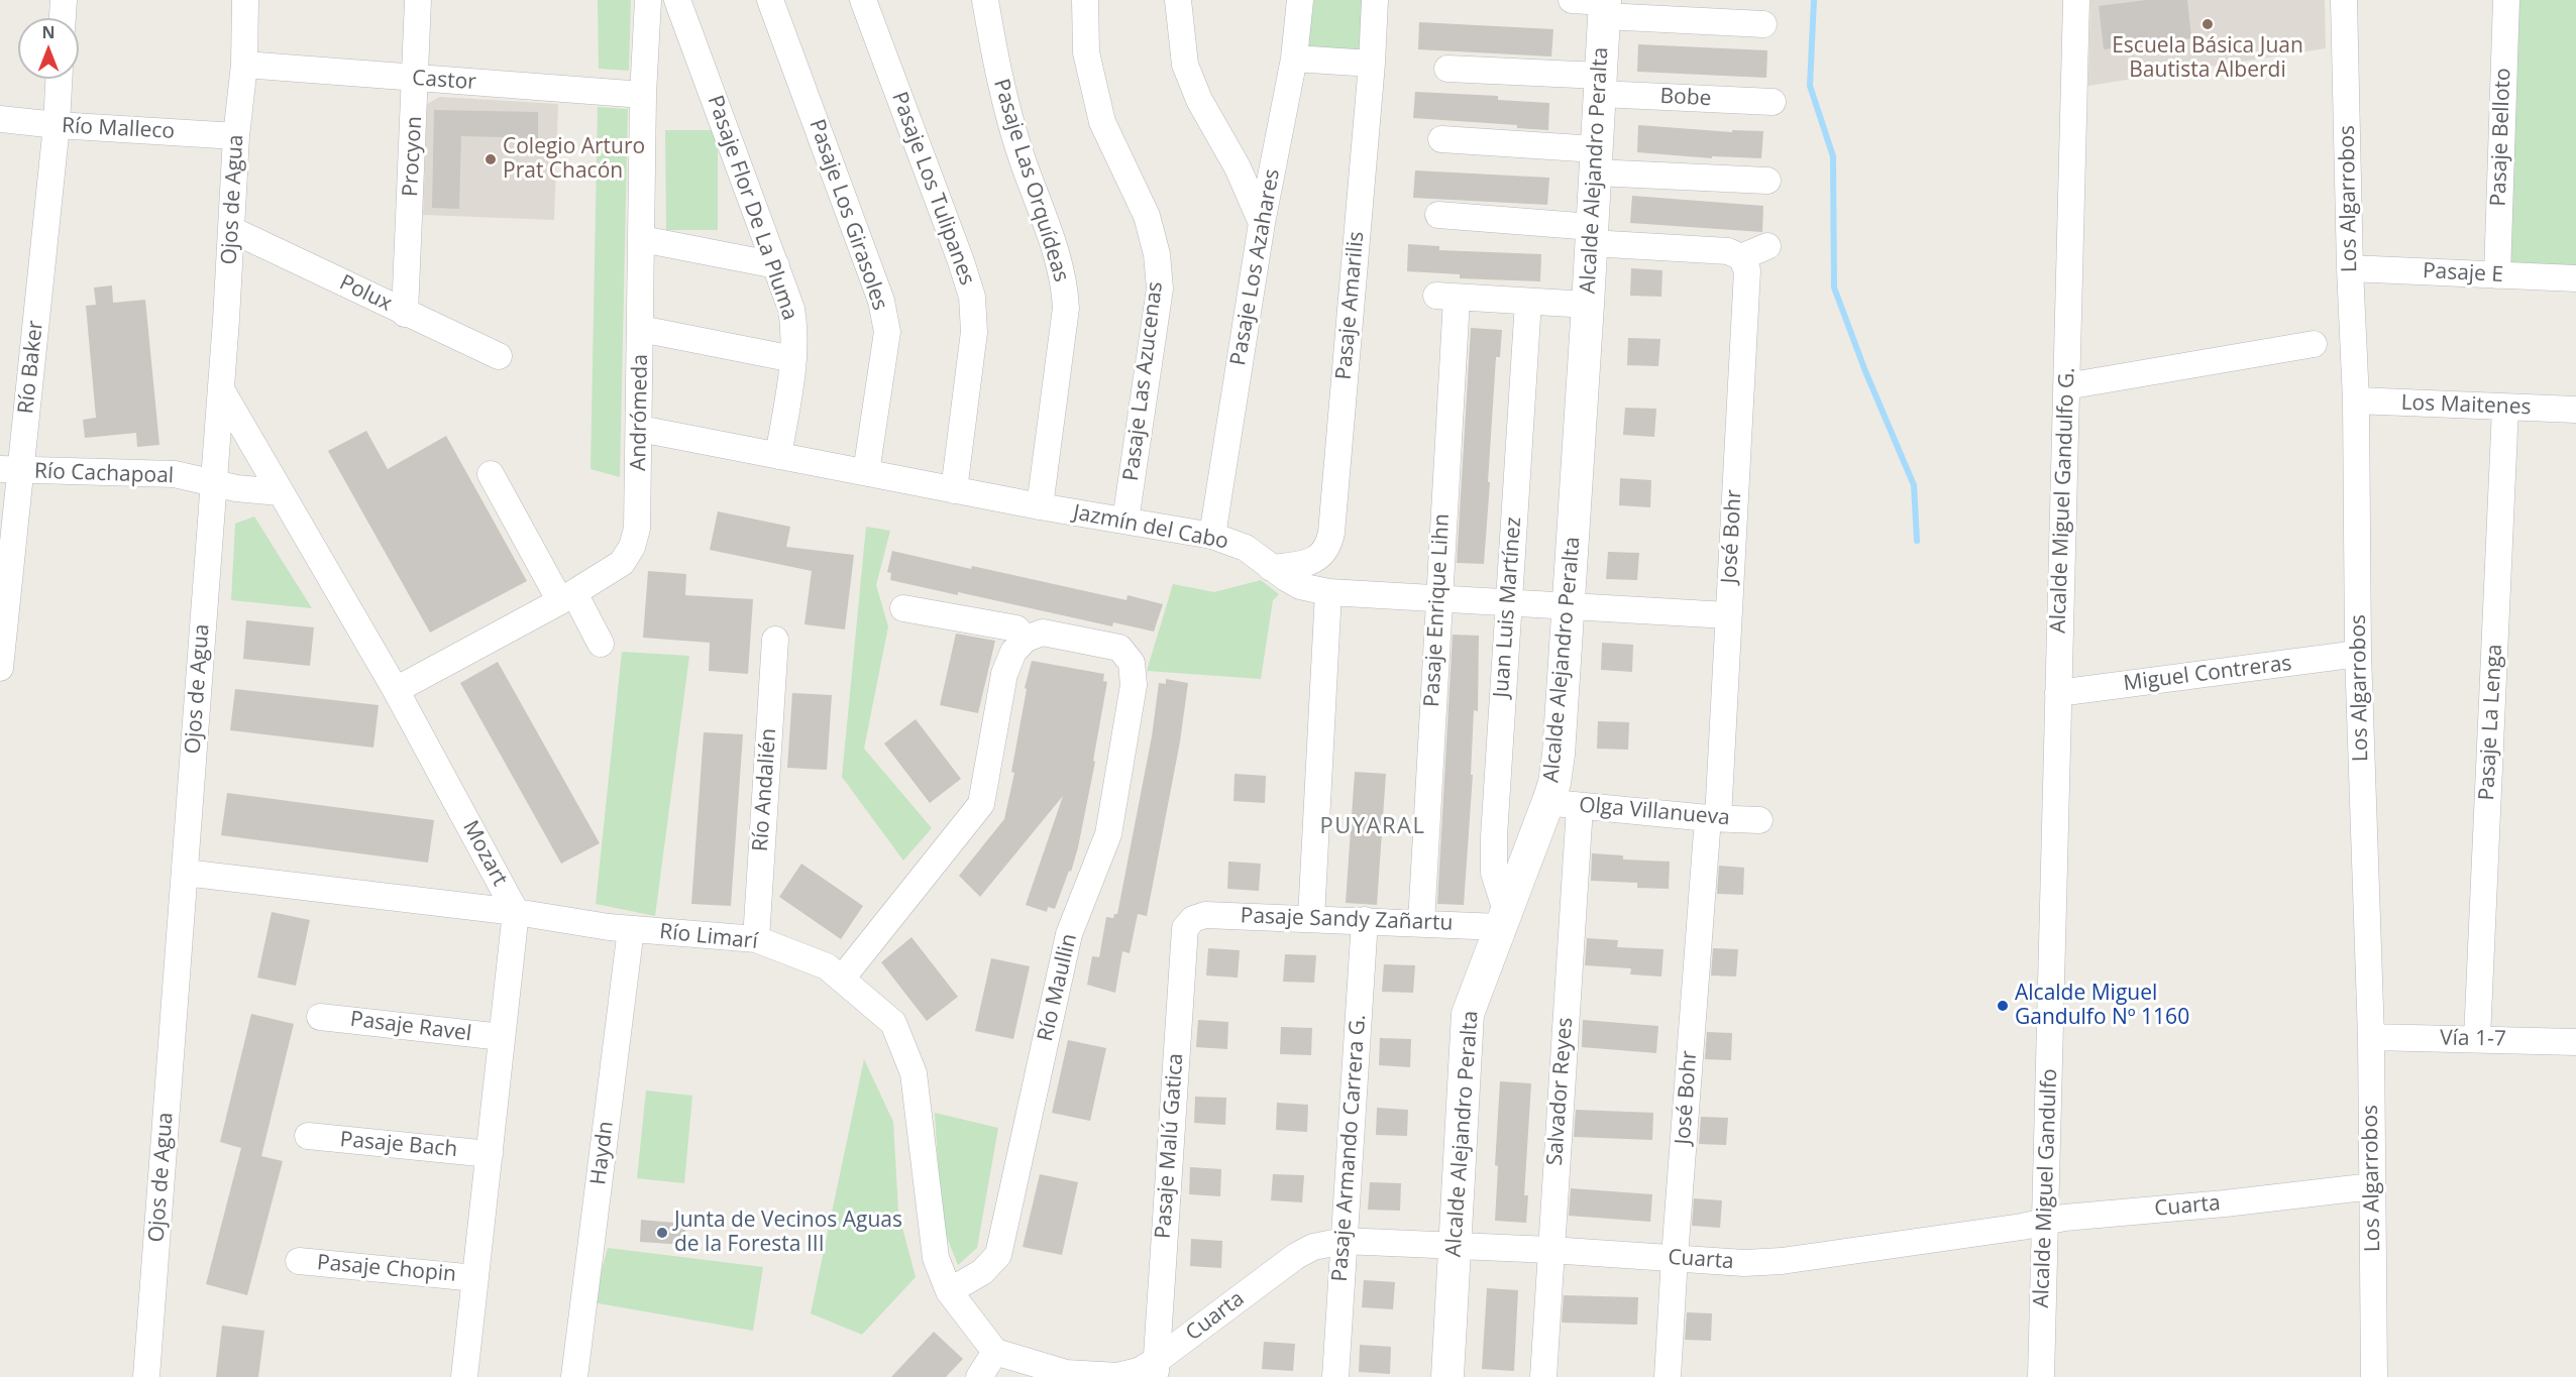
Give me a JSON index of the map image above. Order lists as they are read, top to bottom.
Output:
{
  "streets": {
    "street": [
      "Castor",
      "Bobe",
      "Río Malleco",
      "Pasaje Belloto",
      "Procyon",
      "Alcalde Alejandro Peralta",
      "Pasaje Las Orquídeas",
      "Pasaje Los Tulipanes",
      "Los Algarrobos",
      "Ojos de Agua",
      "Pasaje Flor De La Pluma",
      "Pasaje Los Girasoles",
      "Pasaje Los Azahares",
      "Pasaje E",
      "Polux",
      "Pasaje Amarilis",
      "Río Baker",
      "Pasaje Las Azucenas",
      "Los Maitenes",
      "Andrómeda",
      "Río Cachapoal",
      "Alcalde Miguel Gandulfo G.",
      "Jazmín del Cabo",
      "José Bohr",
      "Juan Luis Martínez",
      "Pasaje Enrique Lihn",
      "Miguel Contreras",
      "Pasaje La Lenga",
      "Río Andalién",
      "Olga Villanueva",
      "Mozart",
      "Pasaje Sandy Zañartu",
      "Río Limarí",
      "Río Maullin",
      "Pasaje Ravel",
      "Vía 1-7",
      "Salvador Reyes",
      "Pasaje Bach",
      "Pasaje Malú Gatica",
      "Pasaje Armando Carrera G.",
      "Haydn",
      "Alcalde Miguel Gandulfo",
      "Cuarta",
      "Pasaje Chopin"
    ]
  },
  "crossings": [
    ["Castor", "Procyon"],
    ["Castor", "Ojos de Agua"],
    ["Castor", "Andrómeda"],
    ["Bobe", "Alcalde Alejandro Peralta"],
    ["Río Malleco", "Ojos de Agua"],
    ["Río Malleco", "Río Baker"],
    ["Pasaje Belloto", "Pasaje E"],
    ["Procyon", "Polux"],
    ["Alcalde Alejandro Peralta", "Jazmín del Cabo"],
    ["Alcalde Alejandro Peralta", "Juan Luis Martínez"],
    ["Alcalde Alejandro Peralta", "Olga Villanueva"],
    ["Alcalde Alejandro Peralta", "Pasaje Sandy Zañartu"],
    ["Alcalde Alejandro Peralta", "Cuarta"],
    ["Pasaje Las Orquídeas", "Jazmín del Cabo"],
    ["Pasaje Los Tulipanes", "Jazmín del Cabo"],
    ["Los Algarrobos", "Pasaje E"],
    ["Los Algarrobos", "Los Maitenes"],
    ["Los Algarrobos", "Miguel Contreras"],
    ["Los Algarrobos", "Vía 1-7"],
    ["Los Algarrobos", "Cuarta"],
    ["Ojos de Agua", "Polux"],
    ["Ojos de Agua", "Río Cachapoal"],
    ["Ojos de Agua", "Mozart"],
    ["Ojos de Agua", "Río Limarí"],
    ["Pasaje Flor De La Pluma", "Jazmín del Cabo"],
    ["Pasaje Los Girasoles", "Jazmín del Cabo"],
    ["Pasaje Los Azahares", "Jazmín del Cabo"],
    ["Pasaje Amarilis", "Jazmín del Cabo"],
    ["Río Baker", "Río Cachapoal"],
    ["Pasaje Las Azucenas", "Jazmín del Cabo"],
    ["Los Maitenes", "Pasaje La Lenga"],
    ["Andrómeda", "Jazmín del Cabo"],
    ["Andrómeda", "Mozart"],
    ["Río Cachapoal", "Mozart"],
    ["Alcalde Miguel Gandulfo G.", "Miguel Contreras"],
    ["Alcalde Miguel Gandulfo G.", "Alcalde Miguel Gandulfo"],
    ["Jazmín del Cabo", "José Bohr"],
    ["Jazmín del Cabo", "Juan Luis Martínez"],
    ["Jazmín del Cabo", "Pasaje Enrique Lihn"],
    ["José Bohr", "Olga Villanueva"],
    ["José Bohr", "Cuarta"],
    ["Juan Luis Martínez", "Pasaje Enrique Lihn"],
    ["Juan Luis Martínez", "Pasaje Sandy Zañartu"],
    ["Pasaje Enrique Lihn", "Pasaje Sandy Zañartu"],
    ["Pasaje La Lenga", "Vía 1-7"],
    ["Río Andalién", "Río Limarí"],
    ["Olga Villanueva", "Salvador Reyes"],
    ["Mozart", "Río Limarí"],
    ["Mozart", "Pasaje Ravel"],
    ["Mozart", "Pasaje Bach"],
    ["Mozart", "Pasaje Chopin"],
    ["Pasaje Sandy Zañartu", "Pasaje Malú Gatica"],
    ["Pasaje Sandy Zañartu", "Pasaje Armando Carrera G."],
    ["Río Limarí", "Río Maullin"],
    ["Río Limarí", "Haydn"],
    ["Río Limarí", "Cuarta"],
    ["Salvador Reyes", "Cuarta"],
    ["Pasaje Malú Gatica", "Cuarta"],
    ["Pasaje Armando Carrera G.", "Cuarta"],
    ["Alcalde Miguel Gandulfo", "Cuarta"]
  ],
  "districts": ["PUYARAL"],
  "places": [
    "Escuela Básica Juan Bautista Alberdi",
    "Colegio Arturo Prat Chacón",
    "Alcalde Miguel Gandulfo Nº 1160",
    "Junta de Vecinos Aguas de la Foresta III"
  ],
  "north": "top"
}
